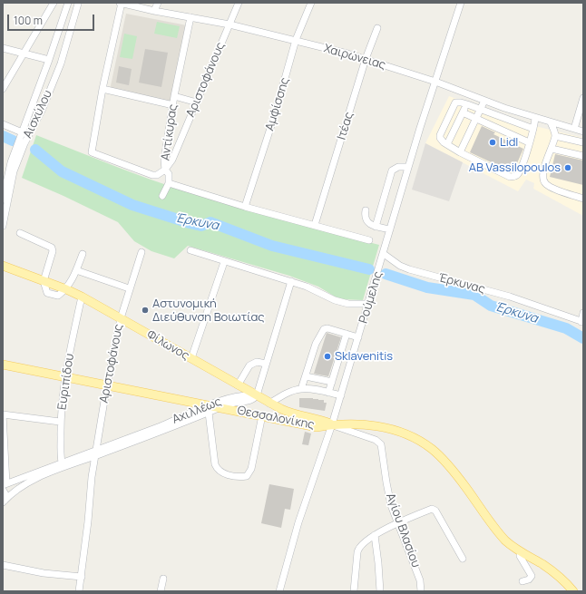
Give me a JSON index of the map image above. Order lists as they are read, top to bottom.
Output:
{
  "streets": {
    "main road": ["Φίλωνος", "Θεσσαλονίκης"],
    "street": [
      "Χαιρώνειας",
      "Αριστοφάνους",
      "Αμφίσσης",
      "Αισχύλου",
      "Ιτέας",
      "Αντίκυρας",
      "Έρκυνας",
      "Ρούμελης",
      "Ευριπίδου",
      "Αχιλλέως",
      "Αγίου Βλασίου"
    ]
  },
  "crossings": [
    ["Χαιρώνειας", "Αριστοφάνους"],
    ["Χαιρώνειας", "Αμφίσσης"],
    ["Χαιρώνειας", "Ιτέας"],
    ["Χαιρώνειας", "Αντίκυρας"],
    ["Χαιρώνειας", "Ρούμελης"],
    ["Αριστοφάνους", "Αντίκυρας"],
    ["Αριστοφάνους", "Φίλωνος"],
    ["Αριστοφάνους", "Αχιλλέως"],
    ["Αριστοφάνους", "Θεσσαλονίκης"],
    ["Έρκυνας", "Ρούμελης"],
    ["Ρούμελης", "Φίλωνος"],
    ["Ρούμελης", "Θεσσαλονίκης"],
    ["Ρούμελης", "Αγίου Βλασίου"],
    ["Φίλωνος", "Ευριπίδου"],
    ["Φίλωνος", "Αχιλλέως"],
    ["Φίλωνος", "Θεσσαλονίκης"],
    ["Φίλωνος", "Αγίου Βλασίου"],
    ["Ευριπίδου", "Αχιλλέως"],
    ["Ευριπίδου", "Θεσσαλονίκης"],
    ["Αχιλλέως", "Θεσσαλονίκης"],
    ["Θεσσαλονίκης", "Αγίου Βλασίου"]
  ],
  "water": ["Έρκυνα"],
  "places": [
    "Lidl",
    "AB Vassilopoulos",
    "Αστυνομική Διεύθυνση Βοιωτίας",
    "Sklavenitis"
  ],
  "scale_bar": "100 m"
}
